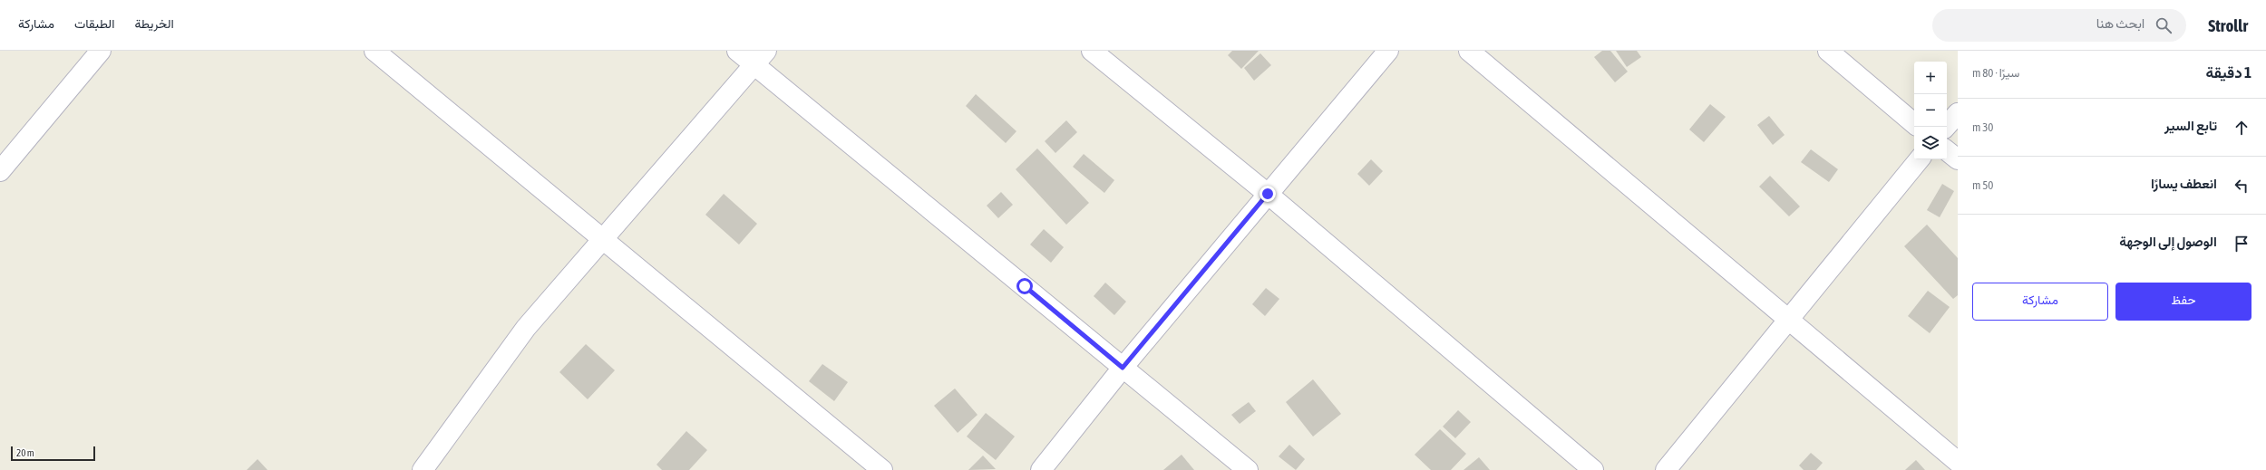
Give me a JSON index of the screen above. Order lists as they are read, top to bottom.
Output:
{
  "scale_bar": "20 m",
  "page": {
    "header": "Strollr",
    "search": "ابحث هنا",
    "nav": ["الخريطة", "الطبقات", "مشاركة"],
    "heading": ["1 دقيقة", "سيرًا · 80 m"],
    "map_buttons": ["+", "−"],
    "list": [
      ["تابع السير", "30 m"],
      ["انعطف يسارًا", "50 m"],
      "الوصول إلى الوجهة"
    ],
    "buttons": ["حفظ", "مشاركة"],
    "scale": "20 m"
  }
}
